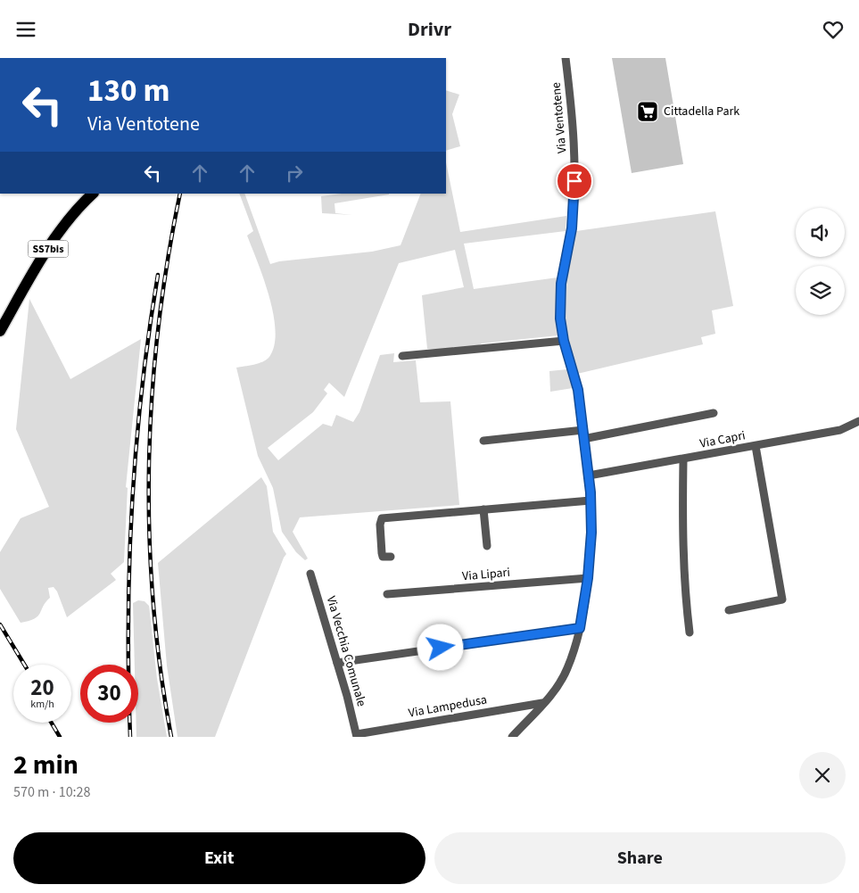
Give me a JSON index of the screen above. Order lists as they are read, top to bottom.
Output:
{
  "streets": {
    "main road": ["SS7bis"],
    "street": [
      "Via Ventotene",
      "Via Capri",
      "Via Lipari",
      "Via Vecchia Comunale",
      "Via Lampedusa"
    ]
  },
  "crossings": [
    ["Via Ventotene", "Via Capri"],
    ["Via Ventotene", "Via Lipari"],
    ["Via Ventotene", "Via Lampedusa"],
    ["Via Vecchia Comunale", "Via Lampedusa"]
  ],
  "places": {
    "supermarket": ["Cittadella Park"]
  },
  "page": {
    "header": "Drivr",
    "turn": ["130 m", "Via Ventotene"],
    "speed": "20 km/h",
    "limit": "30",
    "heading": ["2 min", "570 m · 10:28"],
    "buttons": ["Exit", "Share"]
  }
}
